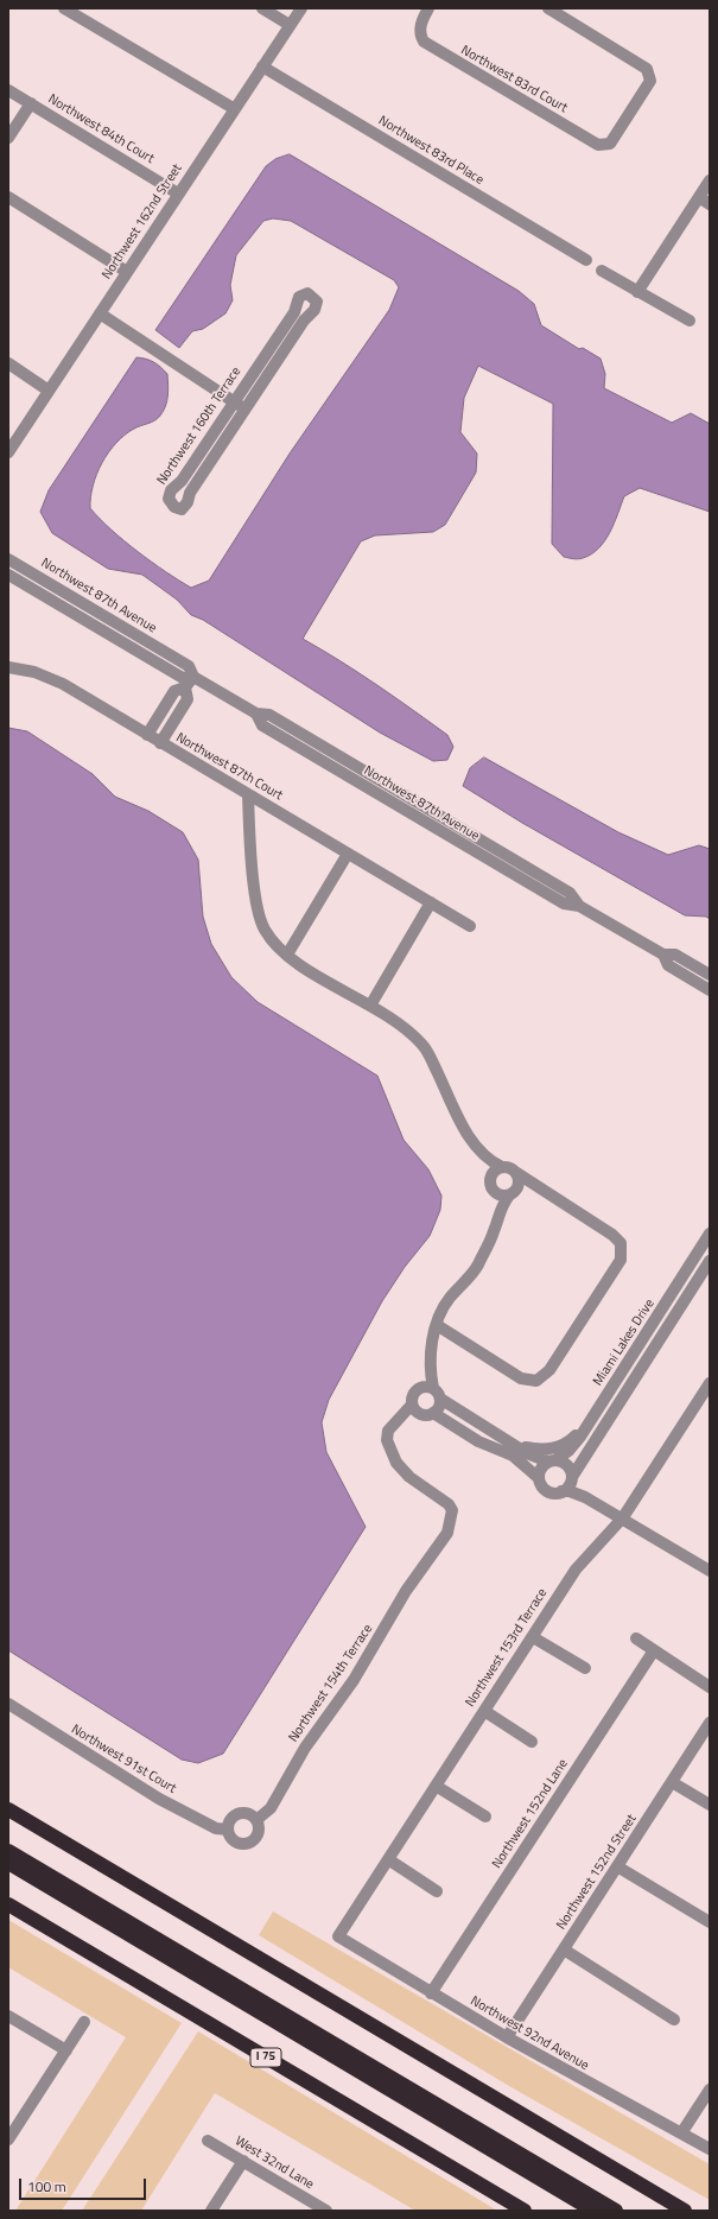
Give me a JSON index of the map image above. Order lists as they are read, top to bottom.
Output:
{
  "streets": {
    "highway": ["I 75"],
    "street": [
      "Northwest 83rd Court",
      "Northwest 84th Court",
      "Northwest 83rd Place",
      "Northwest 162nd Street",
      "Northwest 160th Terrace",
      "Northwest 87th Avenue",
      "Northwest 87th Court",
      "Miami Lakes Drive",
      "Northwest 153rd Terrace",
      "Northwest 154th Terrace",
      "Northwest 91st Court",
      "Northwest 152nd Lane",
      "Northwest 152nd Street",
      "Northwest 92nd Avenue",
      "West 32nd Lane"
    ]
  },
  "crossings": [
    ["Northwest 84th Court", "Northwest 162nd Street"],
    ["Northwest 83rd Place", "Northwest 162nd Street"],
    ["Northwest 153rd Terrace", "Northwest 92nd Avenue"],
    ["Northwest 154th Terrace", "Northwest 91st Court"],
    ["Northwest 152nd Lane", "Northwest 92nd Avenue"],
    ["Northwest 152nd Street", "Northwest 92nd Avenue"]
  ],
  "scale_bar": "100 m"
}
